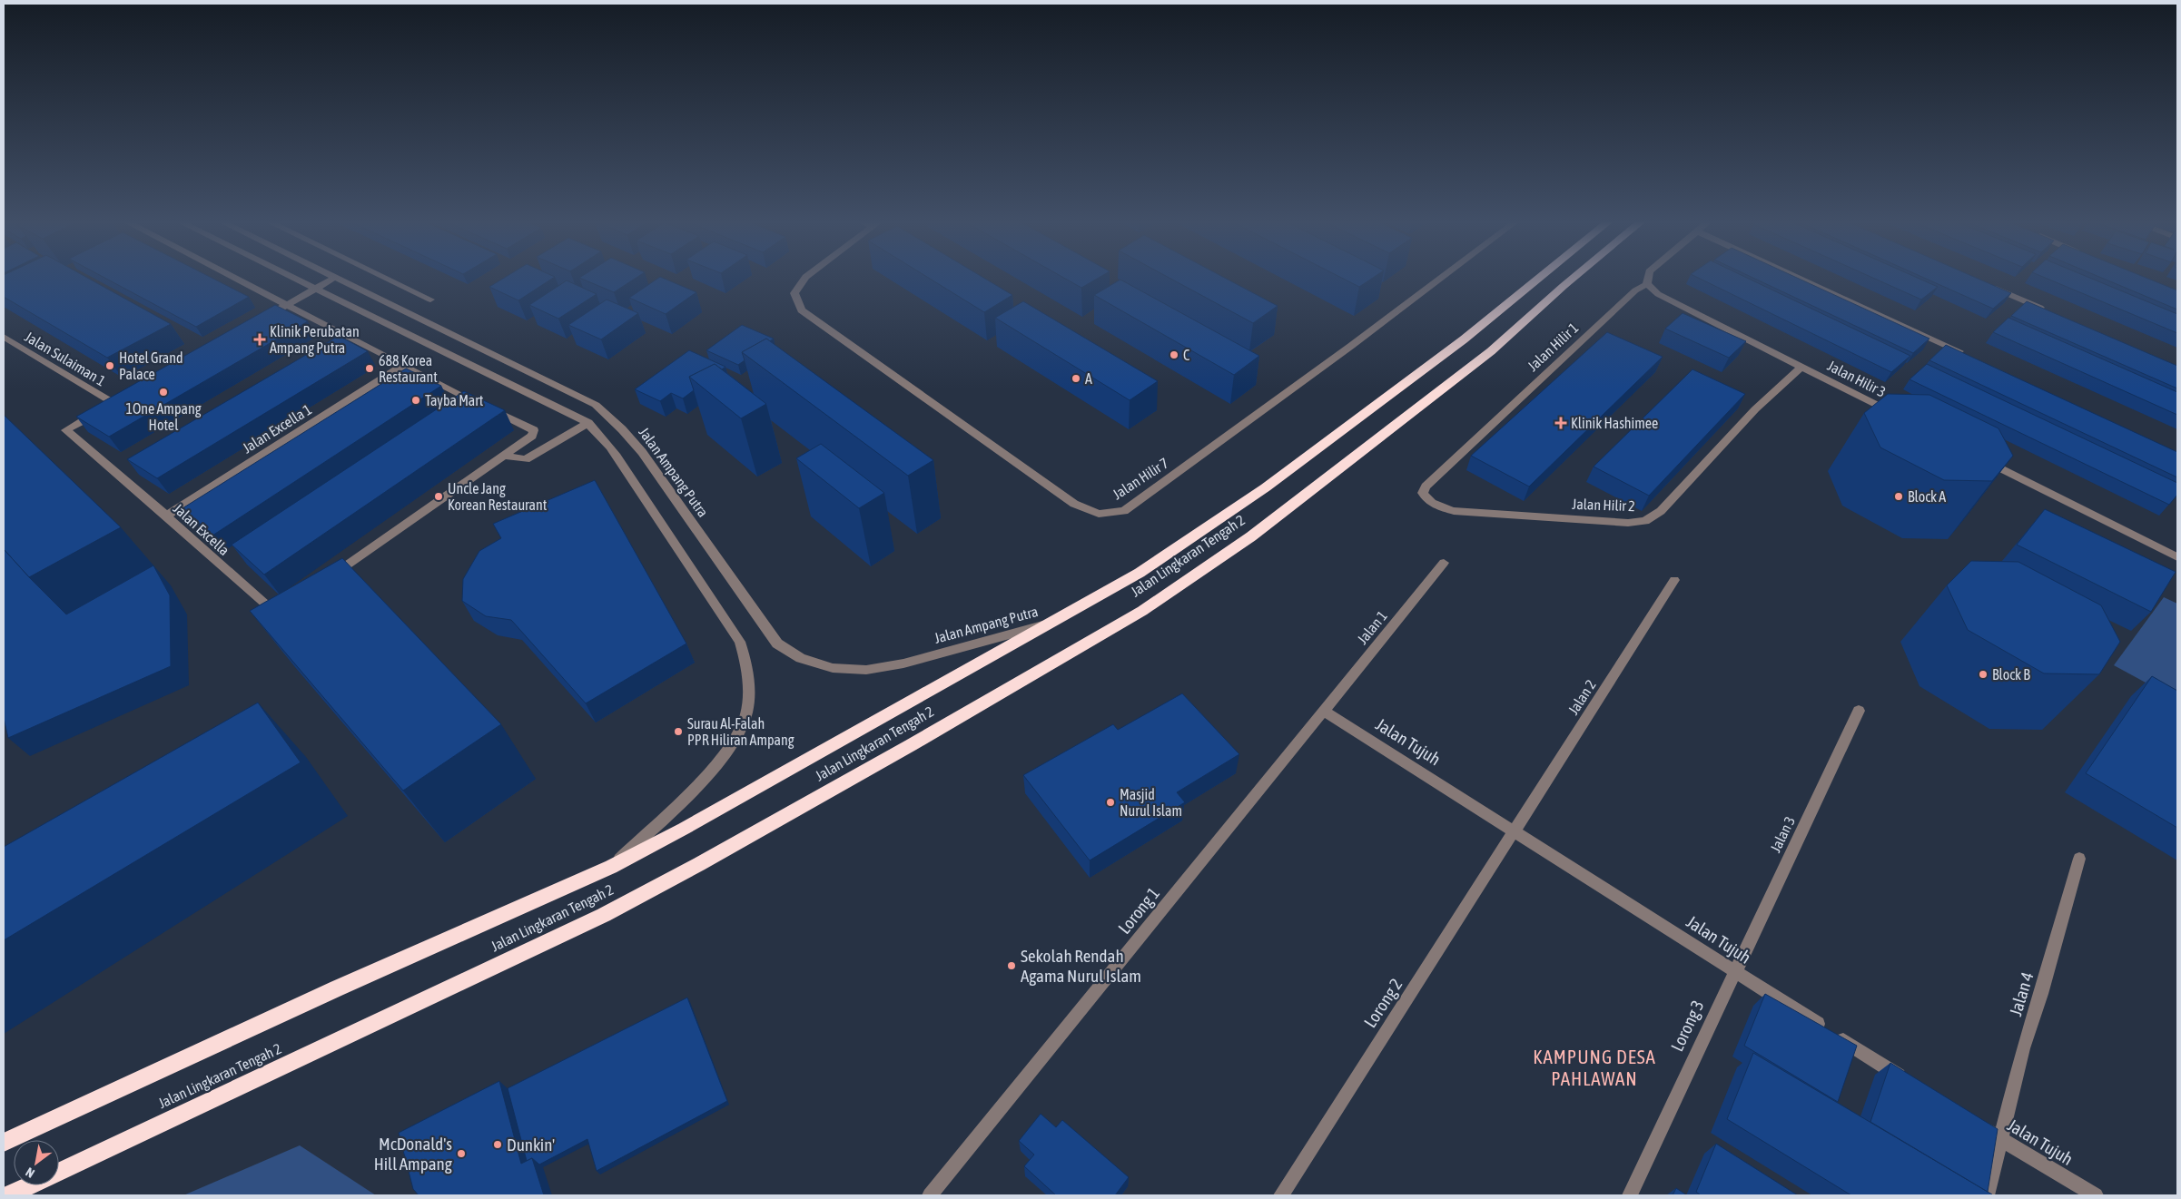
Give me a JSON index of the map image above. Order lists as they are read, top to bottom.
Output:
{
  "streets": {
    "highway": ["Jalan Lingkaran Tengah 2"],
    "street": [
      "Jalan Hilir 1",
      "Jalan Sulaiman 1",
      "Jalan Hilir 3",
      "Jalan Excella 1",
      "Jalan Ampang Putra",
      "Jalan Hilir 7",
      "Jalan Hilir 2",
      "Jalan Excella",
      "Jalan 1",
      "Jalan 2",
      "Jalan Tujuh",
      "Jalan 3",
      "Lorong 1",
      "Jalan 4",
      "Lorong 2",
      "Lorong 3"
    ]
  },
  "crossings": [
    ["Jalan Hilir 1", "Jalan Hilir 3"],
    ["Jalan Hilir 1", "Jalan Hilir 2"],
    ["Jalan Sulaiman 1", "Jalan Excella"],
    ["Jalan Hilir 3", "Jalan Hilir 2"],
    ["Jalan Excella 1", "Jalan Excella"],
    ["Jalan Ampang Putra", "Jalan Lingkaran Tengah 2"],
    ["Jalan 1", "Jalan Tujuh"],
    ["Jalan 1", "Lorong 1"],
    ["Jalan 2", "Jalan Tujuh"],
    ["Jalan 2", "Lorong 2"],
    ["Jalan Tujuh", "Jalan 3"],
    ["Jalan Tujuh", "Lorong 1"],
    ["Jalan Tujuh", "Jalan 4"],
    ["Jalan Tujuh", "Lorong 2"],
    ["Jalan Tujuh", "Lorong 3"],
    ["Jalan 3", "Lorong 3"]
  ],
  "districts": ["KAMPUNG DESA PAHLAWAN"],
  "places": {
    "health": ["Klinik Perubatan Ampang Putra", "Klinik Hashimee"],
    "other": [
      "C",
      "Hotel Grand Palace",
      "688 Korea Restaurant",
      "A",
      "1One Ampang Hotel",
      "Tayba Mart",
      "Uncle Jang Korean Restaurant",
      "Block A",
      "Block B",
      "Surau Al-Falah PPR Hiliran Ampang",
      "Masjid Nurul Islam",
      "Sekolah Rendah Agama Nurul Islam",
      "Dunkin'",
      "McDonald's Hill Ampang"
    ]
  },
  "north": "bottom left"
}
